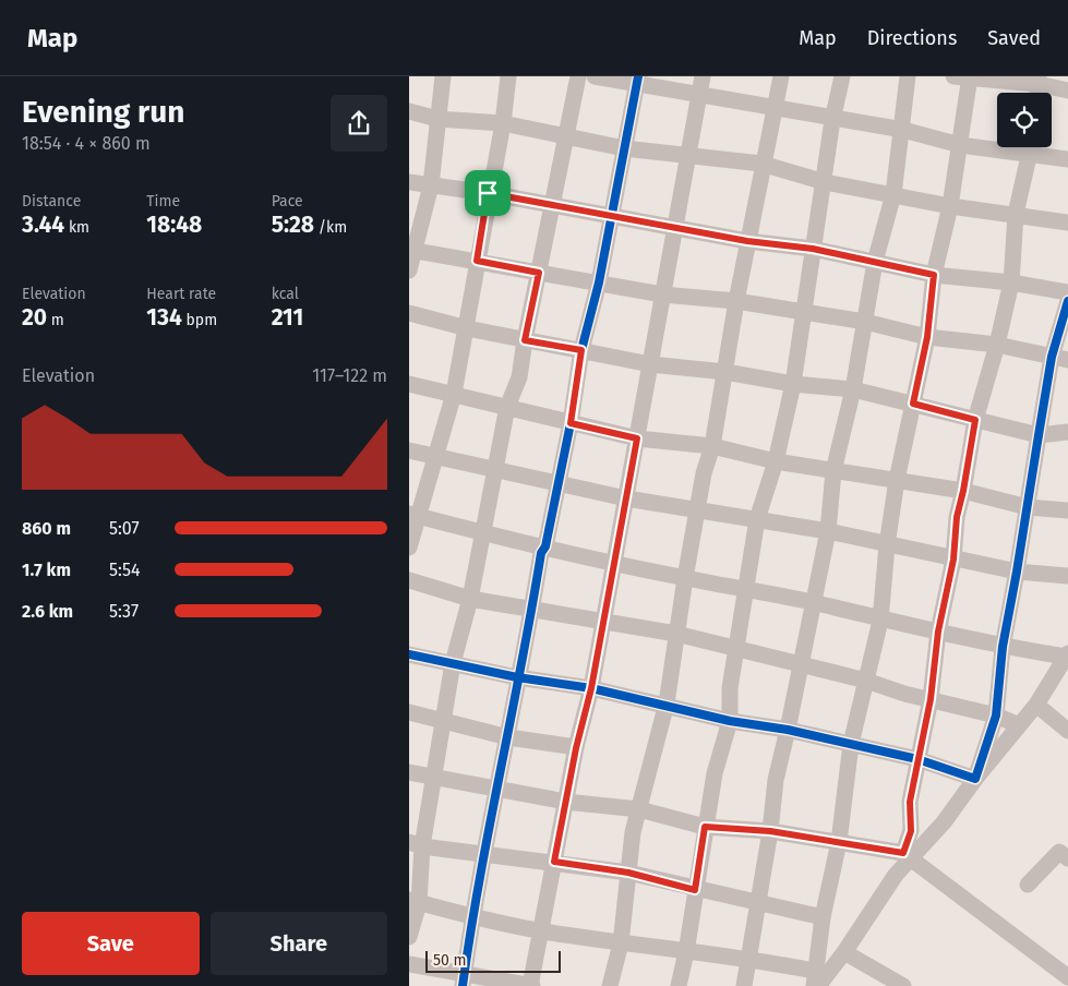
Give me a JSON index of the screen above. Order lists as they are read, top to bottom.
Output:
{
  "scale_bar": "50 m",
  "page": {
    "header": "Map",
    "nav": ["Map", "Directions", "Saved"],
    "heading": ["Evening run", "18:54 · 4 × 860 m"],
    "stats": [
      ["Distance", "3.44 km"],
      ["Time", "18:48"],
      ["Pace", "5:28 /km"],
      ["Elevation", "20 m"],
      ["Heart rate", "134 bpm"],
      ["kcal", "211"]
    ],
    "chart": ["Elevation", "117–122 m"],
    "list": [
      {
        "name": "860 m",
        "note": "5:07"
      },
      {
        "name": "1.7 km",
        "note": "5:54"
      },
      {
        "name": "2.6 km",
        "note": "5:37"
      }
    ],
    "buttons": ["Save", "Share"],
    "scale": "50 m"
  }
}
